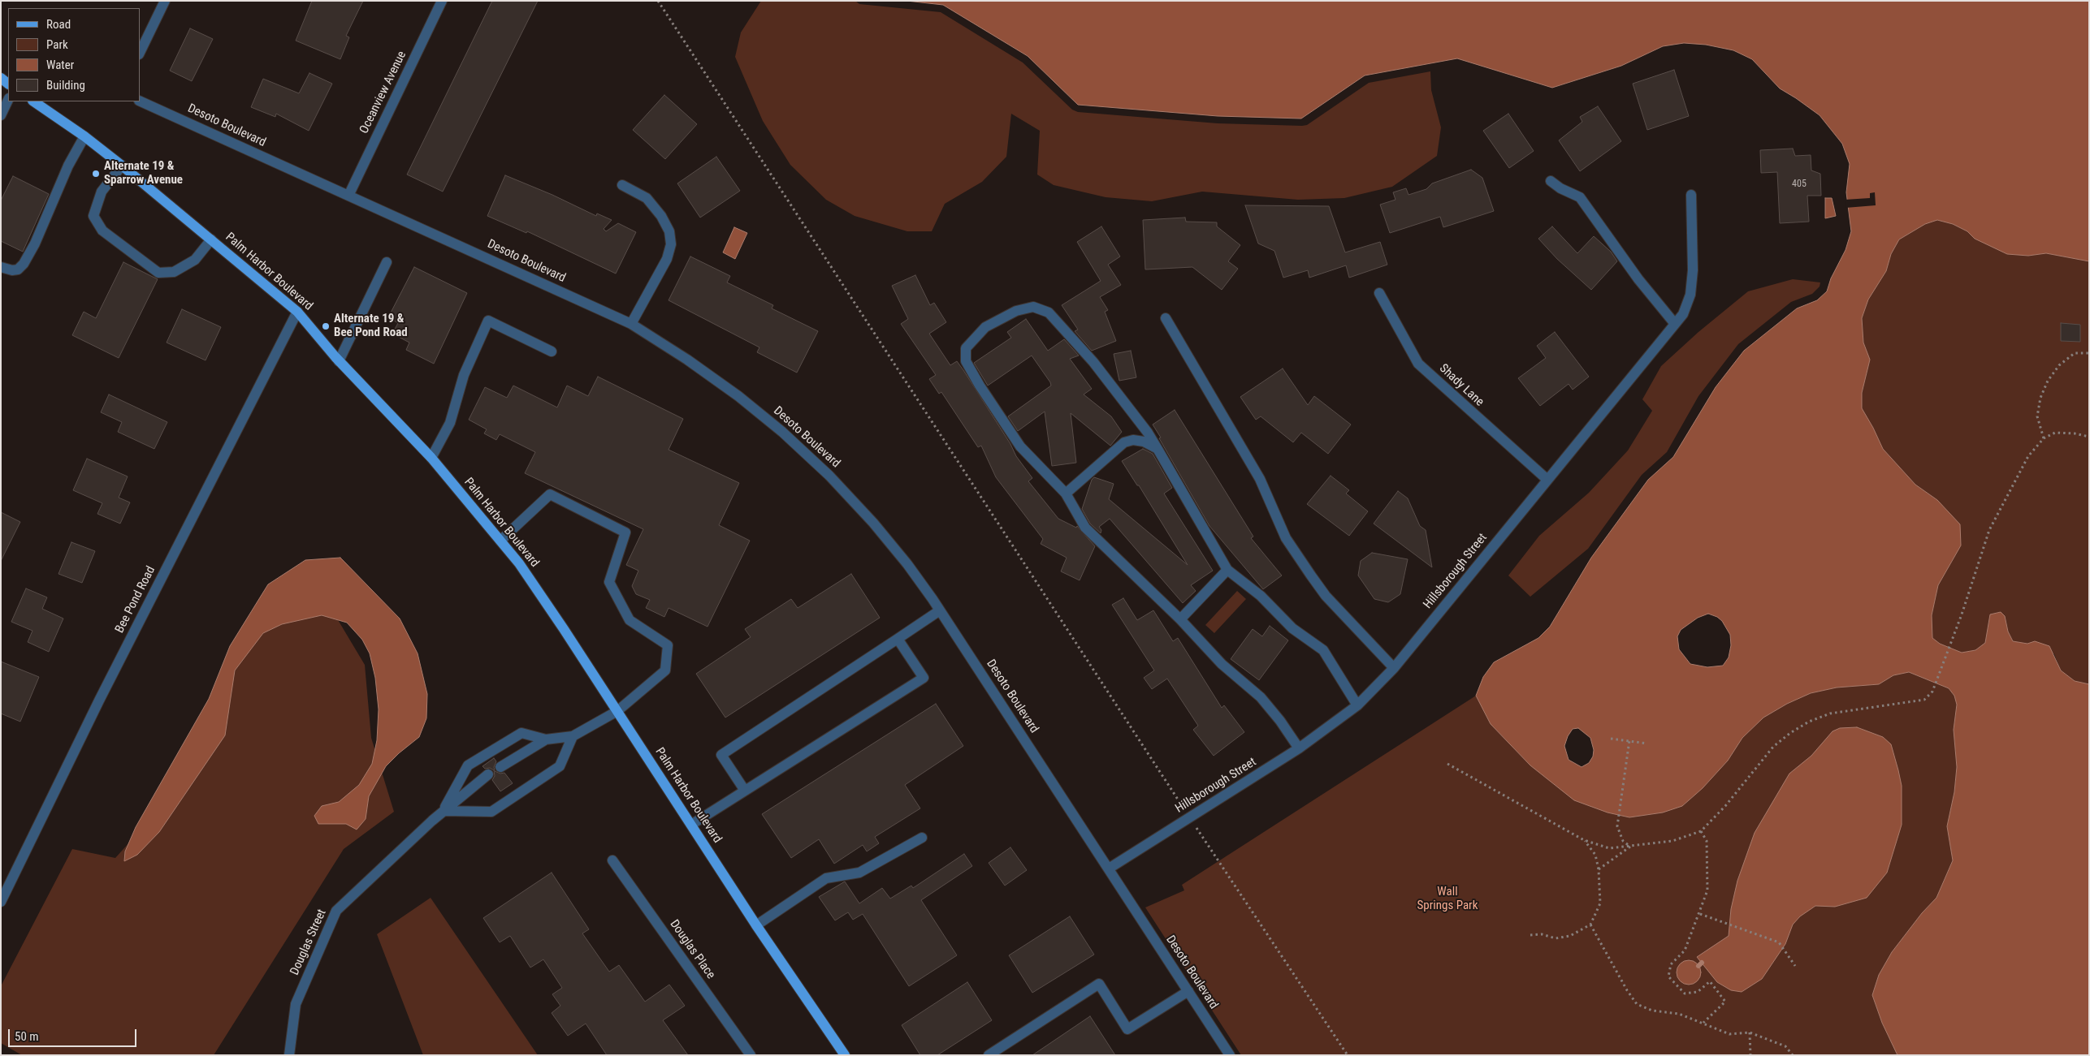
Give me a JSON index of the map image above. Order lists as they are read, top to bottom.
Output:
{
  "streets": {
    "main road": ["Palm Harbor Boulevard"],
    "street": [
      "Oceanview Avenue",
      "Desoto Boulevard",
      "Shady Lane",
      "Hillsborough Street",
      "Bee Pond Road",
      "Douglas Street",
      "Douglas Place"
    ]
  },
  "crossings": [
    ["Oceanview Avenue", "Desoto Boulevard"],
    ["Desoto Boulevard", "Hillsborough Street"],
    ["Palm Harbor Boulevard", "Bee Pond Road"],
    ["Shady Lane", "Hillsborough Street"]
  ],
  "parks": ["Wall Springs Park"],
  "places": ["Alternate 19 & Sparrow Avenue", "Alternate 19 & Bee Pond Road"],
  "house_numbers": ["405"],
  "legend": [
    "Road",
    "Park",
    "Water",
    "Building"
  ],
  "scale_bar": "50 m"
}
